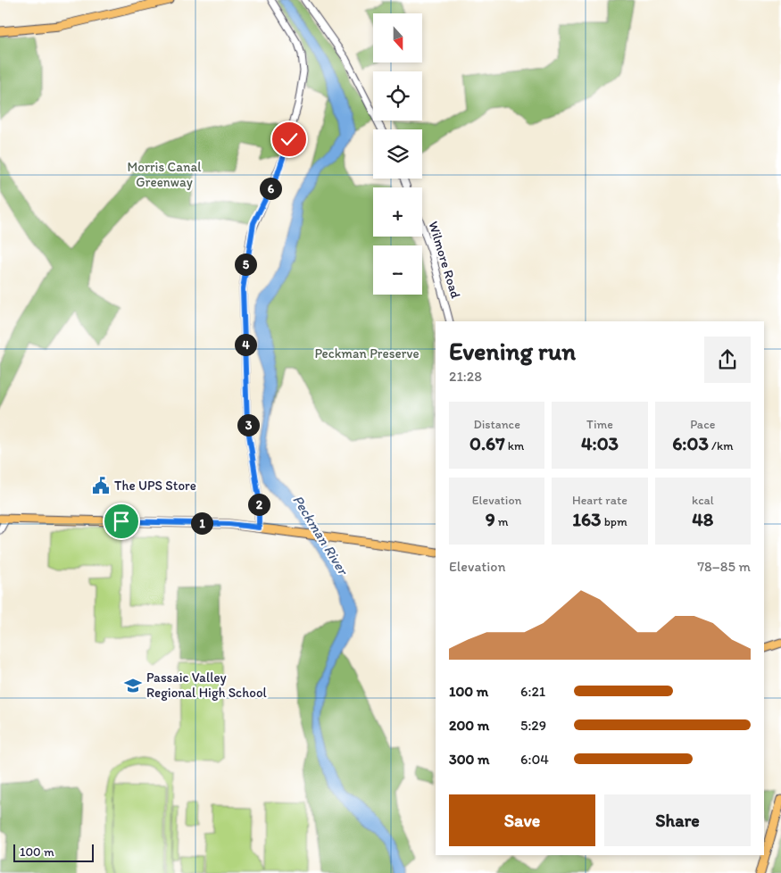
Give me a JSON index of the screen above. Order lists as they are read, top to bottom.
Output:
{
  "streets": {
    "street": ["Wilmore Road"]
  },
  "water": ["Peckman River"],
  "parks": ["Morris Canal Greenway", "Peckman Preserve"],
  "places": {
    "public building": ["The UPS Store"],
    "school or university": ["Passaic Valley Regional High School"]
  },
  "scale_bar": "100 m",
  "north": "bottom",
  "page": {
    "map_buttons": ["+", "−"],
    "pins": [
      "6",
      "5",
      "4",
      "3",
      "2",
      "1"
    ],
    "heading": ["Evening run", "21:28"],
    "stats": [
      ["Distance", "0.67 km"],
      ["Time", "4:03"],
      ["Pace", "6:03 /km"],
      ["Elevation", "9 m"],
      ["Heart rate", "163 bpm"],
      ["kcal", "48"]
    ],
    "chart": ["Elevation", "78–85 m"],
    "list": [
      {
        "name": "100 m",
        "note": "6:21"
      },
      {
        "name": "200 m",
        "note": "5:29"
      },
      {
        "name": "300 m",
        "note": "6:04"
      }
    ],
    "buttons": ["Save", "Share"],
    "scale": "100 m"
  }
}
